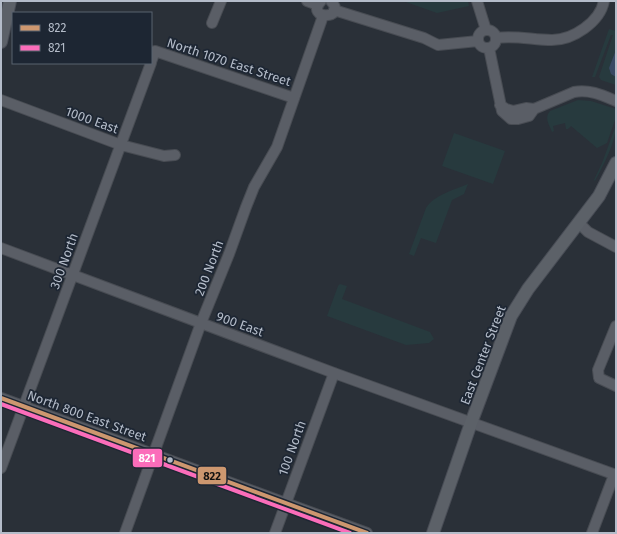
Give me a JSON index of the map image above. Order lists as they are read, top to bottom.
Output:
{
  "streets": {
    "main road": ["East Center Street"],
    "street": [
      "North 1070 East Street",
      "1000 East",
      "300 North",
      "200 North",
      "900 East",
      "North 800 East Street",
      "100 North"
    ]
  },
  "crossings": [
    ["North 1070 East Street", "300 North"],
    ["North 1070 East Street", "200 North"],
    ["1000 East", "300 North"],
    ["300 North", "900 East"],
    ["300 North", "North 800 East Street"],
    ["200 North", "900 East"],
    ["200 North", "North 800 East Street"],
    ["900 East", "East Center Street"],
    ["900 East", "100 North"],
    ["North 800 East Street", "100 North"]
  ],
  "lines": ["transit line 822", "transit line 821"],
  "legend": ["822", "821"]
}
